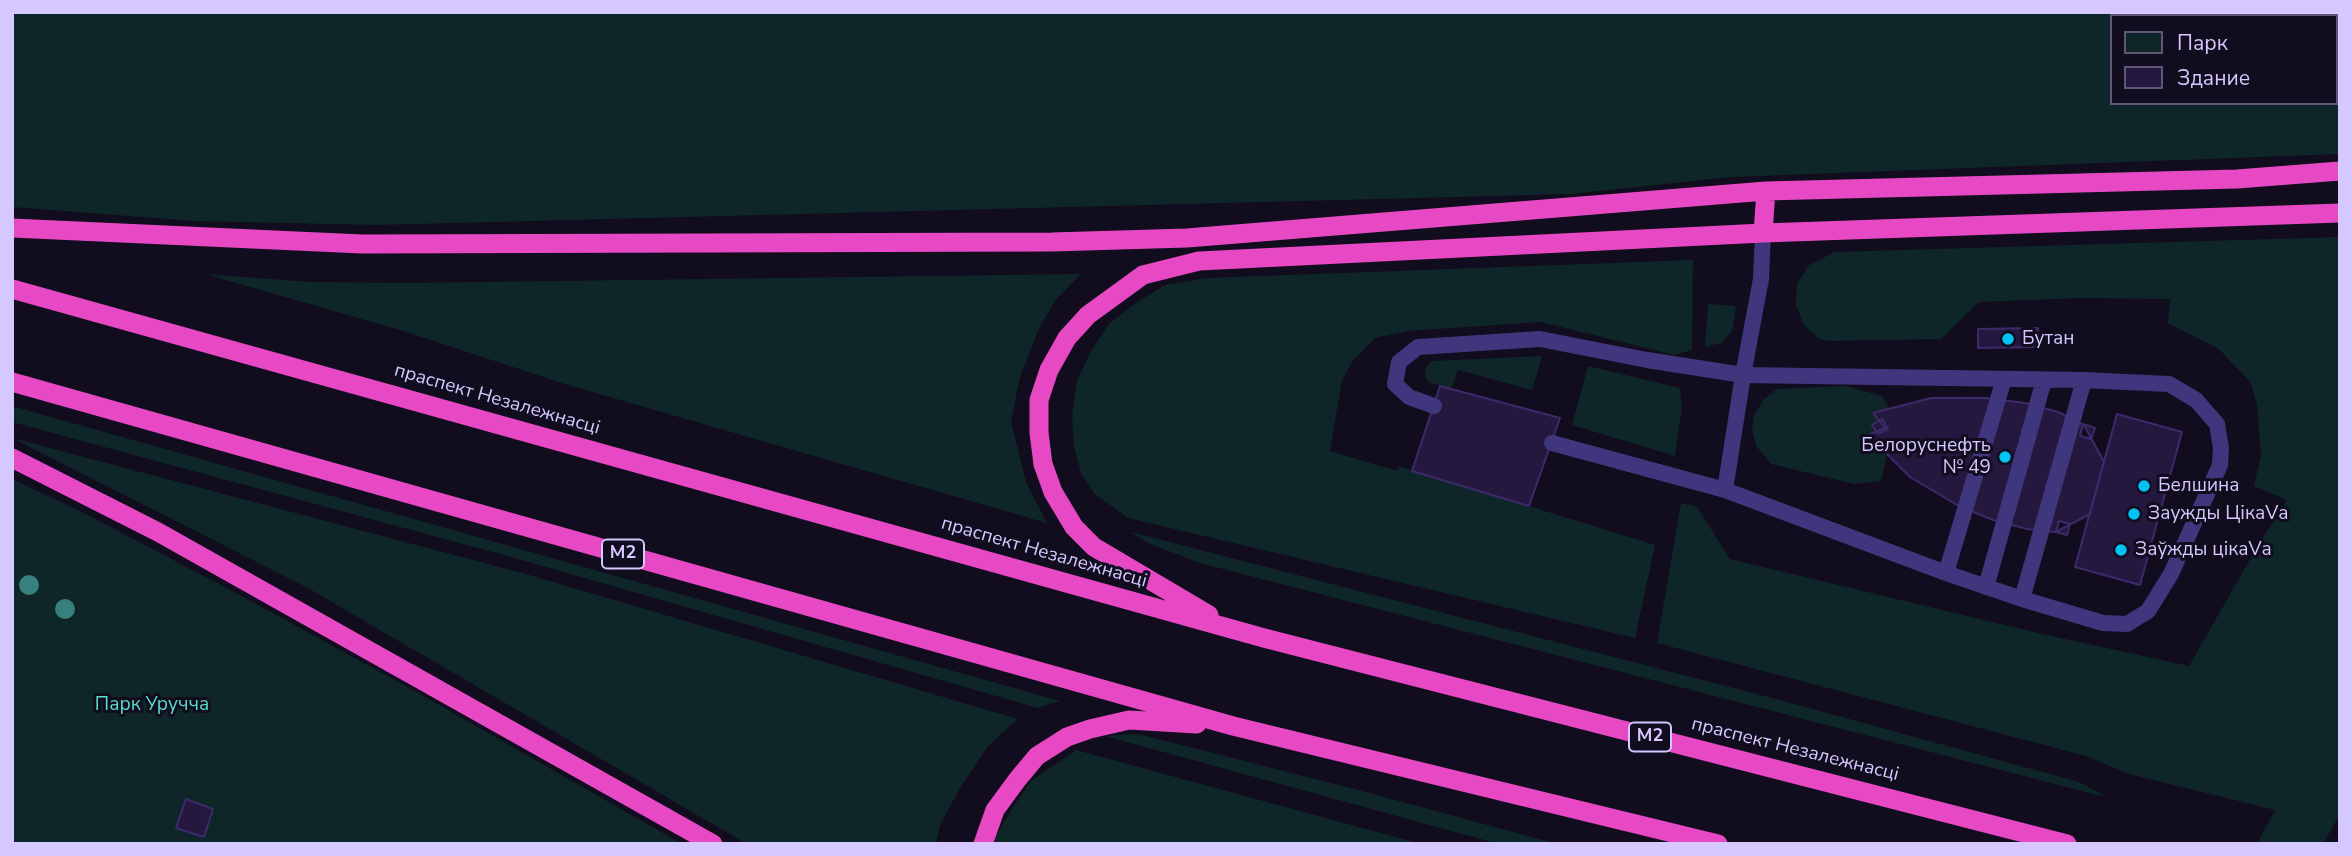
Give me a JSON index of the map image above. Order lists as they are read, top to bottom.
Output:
{
  "streets": {
    "highway": ["праспект Незалежнасці", "М2"]
  },
  "parks": ["Парк Уручча"],
  "places": [
    "Бутан",
    "Белоруснефть № 49",
    "Белшина",
    "Заужды ЦікаVа",
    "Заўжды цікаVа"
  ],
  "legend": ["Парк", "Здание"]
}
